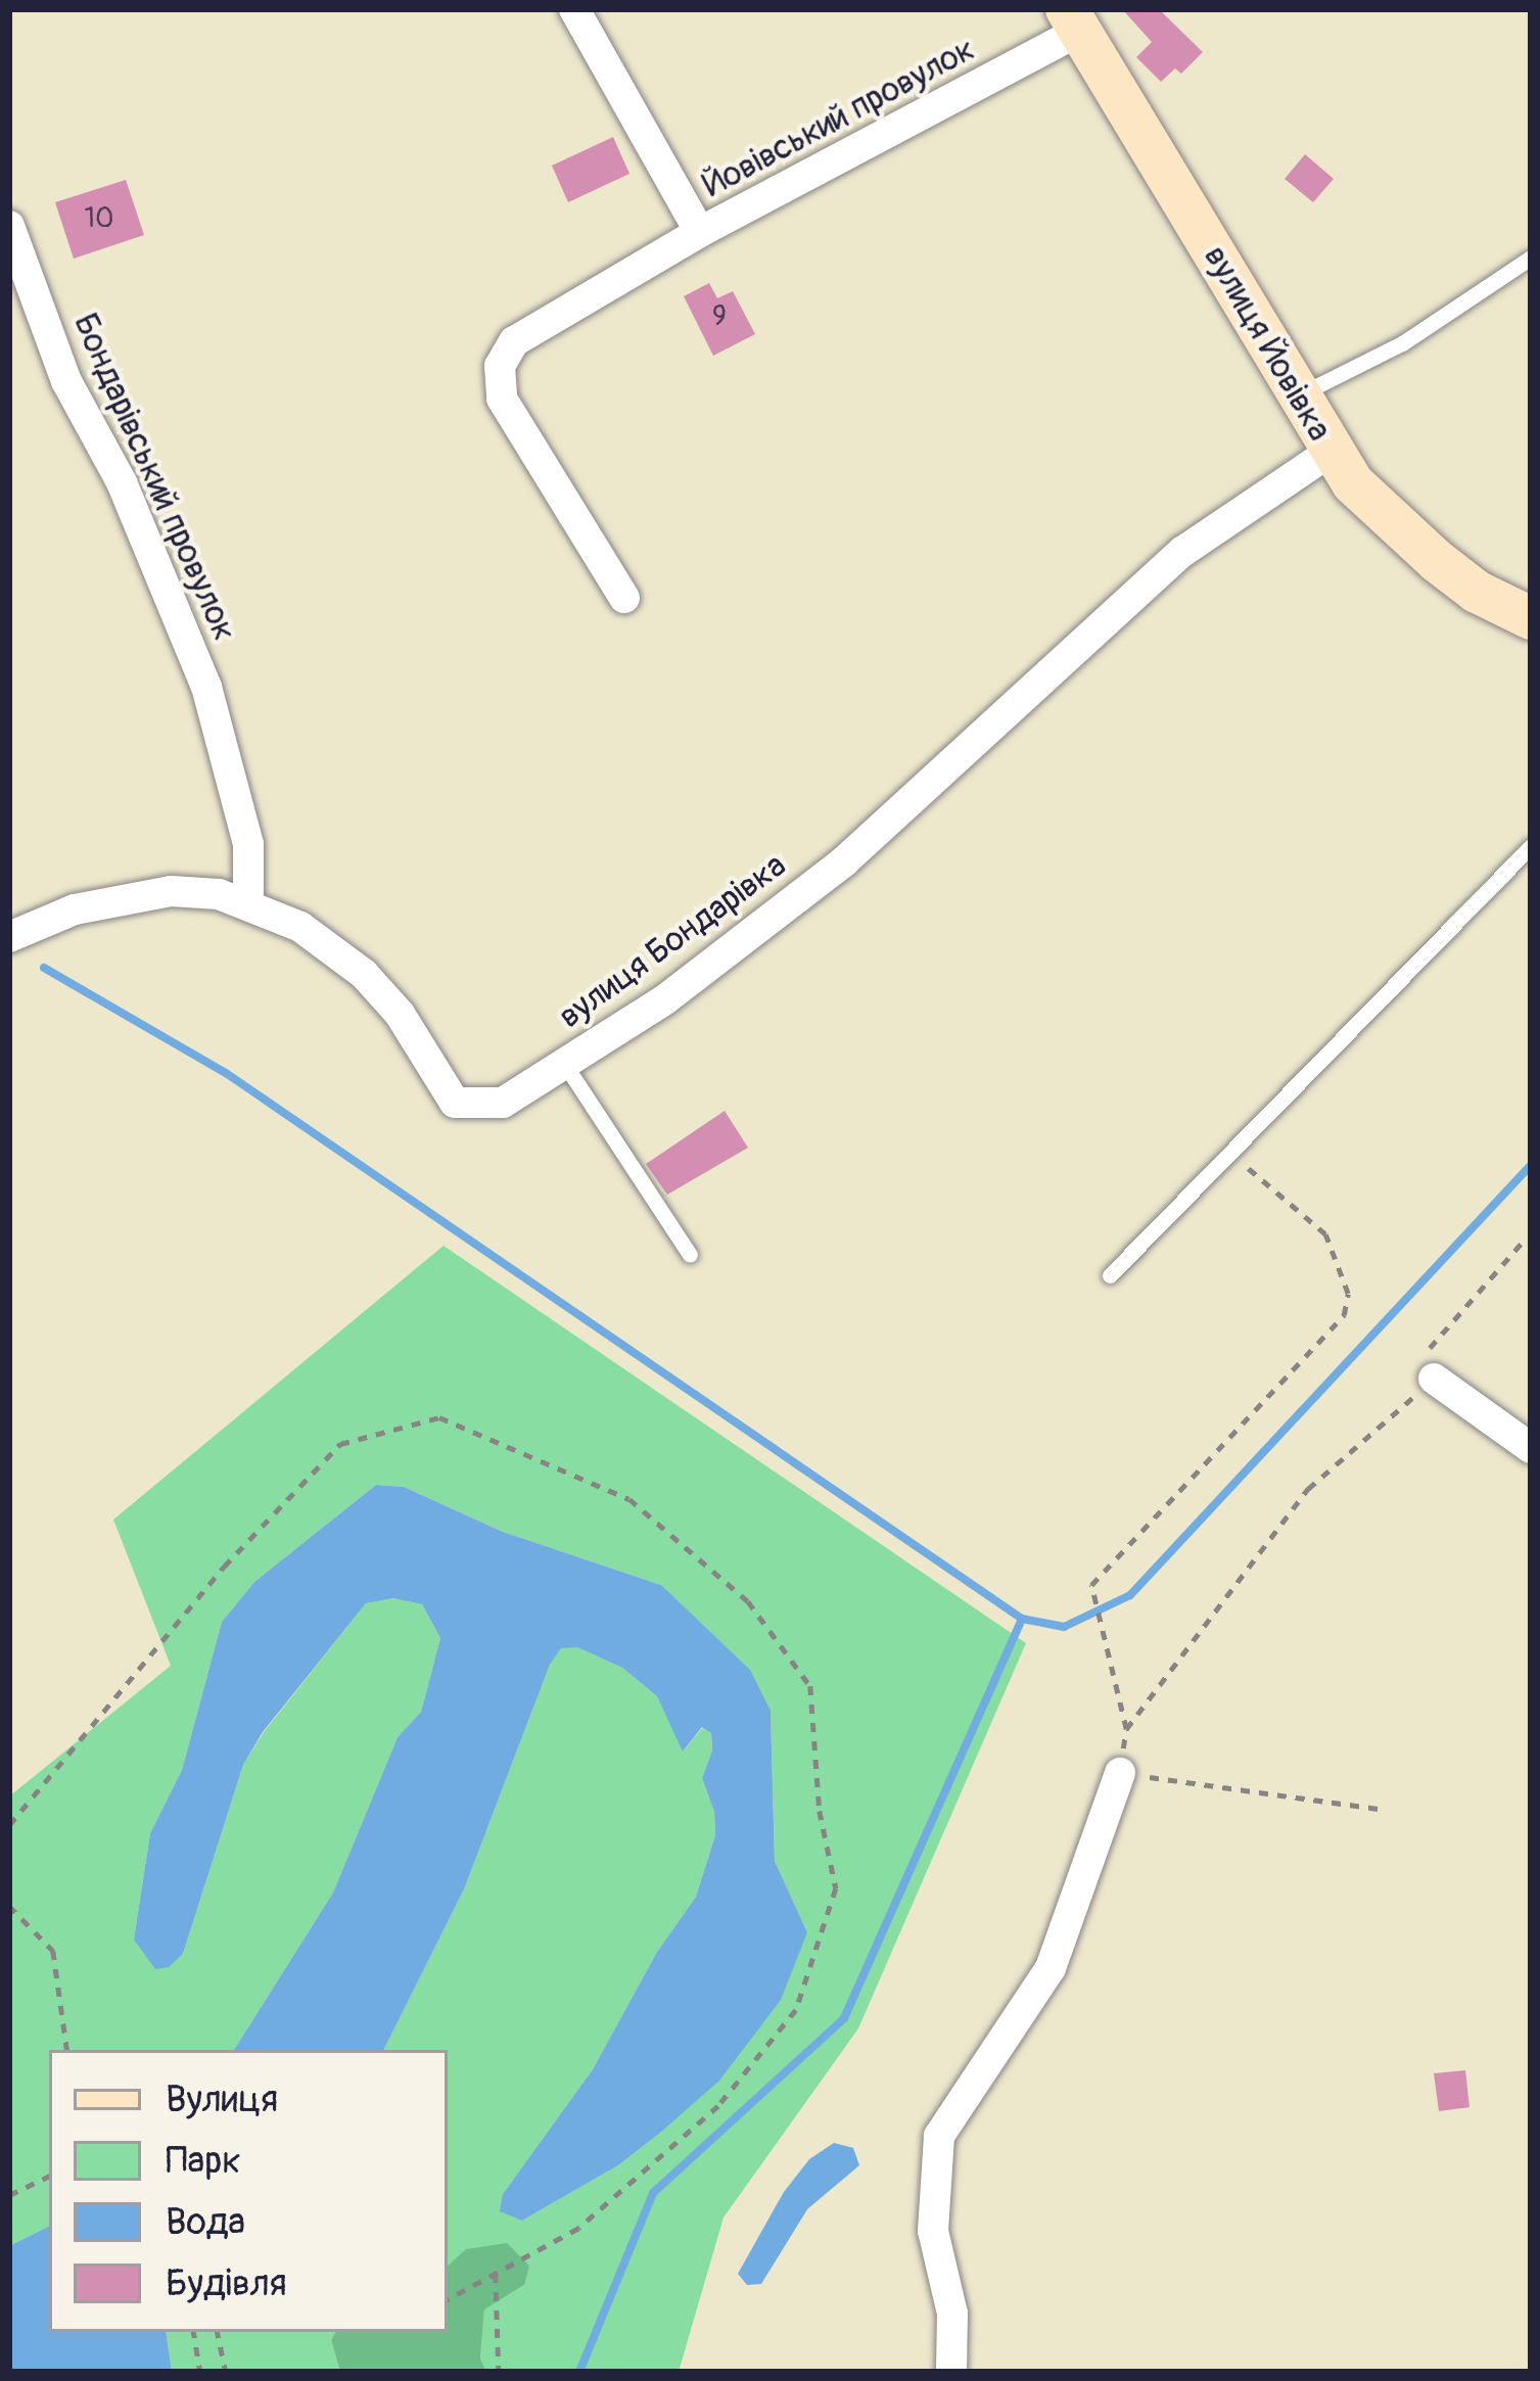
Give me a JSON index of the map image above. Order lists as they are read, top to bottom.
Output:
{
  "streets": {
    "street": [
      "Йовівський провулок",
      "вулиця Йовівка",
      "Бондарівський провулок",
      "вулиця Бондарівка"
    ]
  },
  "crossings": [
    ["Йовівський провулок", "вулиця Йовівка"],
    ["вулиця Йовівка", "вулиця Бондарівка"],
    ["Бондарівський провулок", "вулиця Бондарівка"]
  ],
  "house_numbers": ["10", "9"],
  "legend": [
    "Вулиця",
    "Парк",
    "Вода",
    "Будівля"
  ]
}
